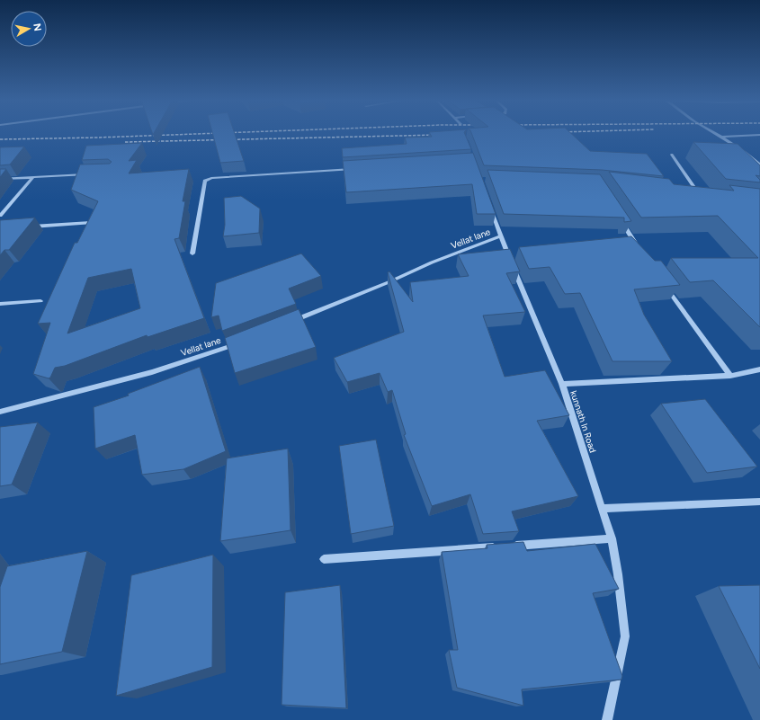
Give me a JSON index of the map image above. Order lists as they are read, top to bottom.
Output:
{
  "streets": {
    "street": ["Vellat lane", "kunnath ln Road"]
  },
  "crossings": [
    ["Vellat lane", "kunnath ln Road"]
  ],
  "north": "right"
}
